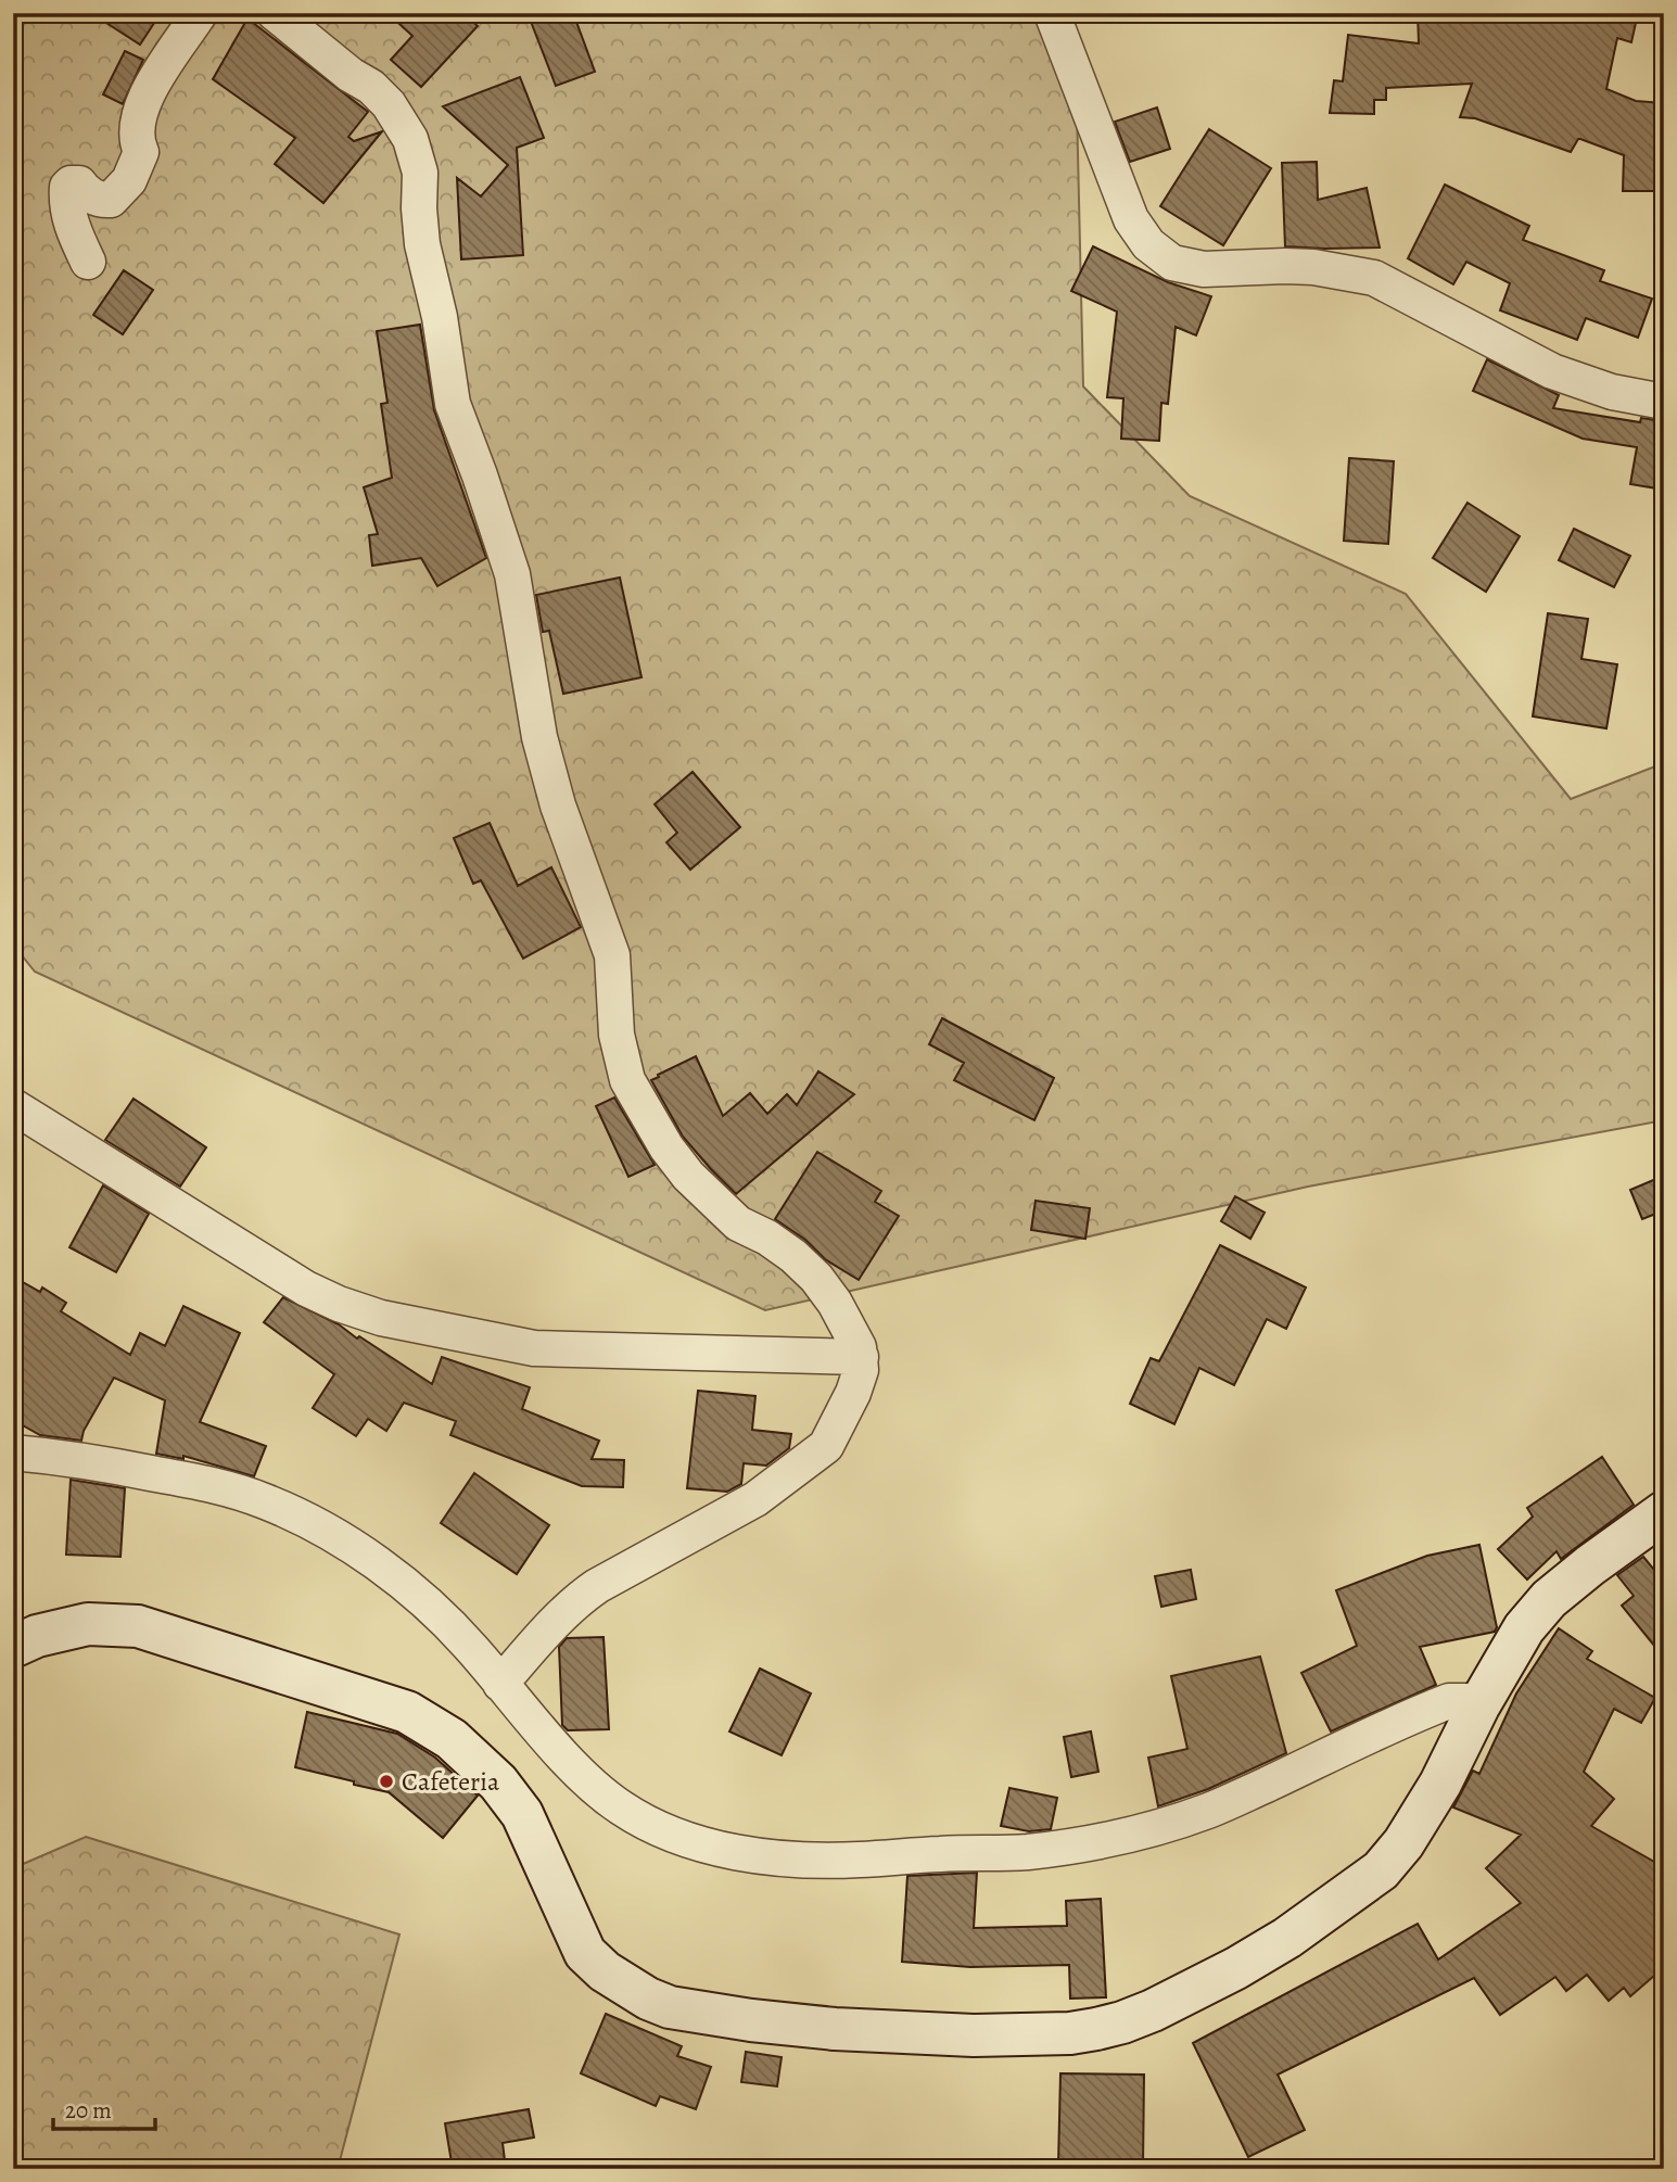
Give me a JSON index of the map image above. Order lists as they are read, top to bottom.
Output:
{
  "places": ["Cafeteria"],
  "scale_bar": "20 m"
}
